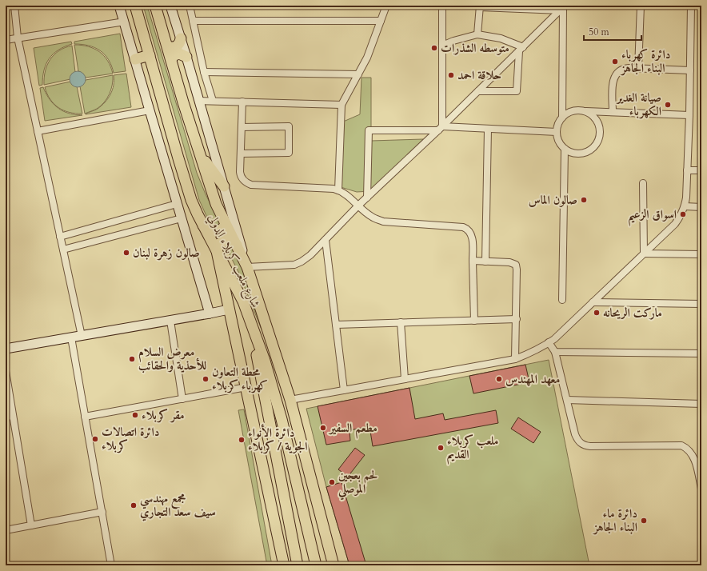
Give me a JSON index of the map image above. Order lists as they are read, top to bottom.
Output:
{
  "streets": {
    "main road": ["شارع ملعب كربلاء الدولي"]
  },
  "places": [
    "متوسطه الشذرات",
    "دائرة كهرباء البناء الجاهز",
    "حلاقة احمد",
    "صيانة الغدير الكهرباء",
    "صالون الماس",
    "اسواق الزعيم",
    "صالون زهرة لبنان",
    "ماركت الريحانه",
    "معرض السلام للأحذية والحقائب",
    "محطة التعاون كهرباء كربلاء",
    "معهد المهندس",
    "مقر كربلاء",
    "مطعم السفير",
    "دائرة اتصالات كربلاء",
    "دائرة الأنواء الجوية / كربلاء",
    "ملعب كربلاء القديم",
    "لحم بعجين الموصلي",
    "مجمع مهندسي سيف سعد التجاري",
    "دائرة ماء البناء الجاهز"
  ],
  "scale_bar": "50 m"
}
